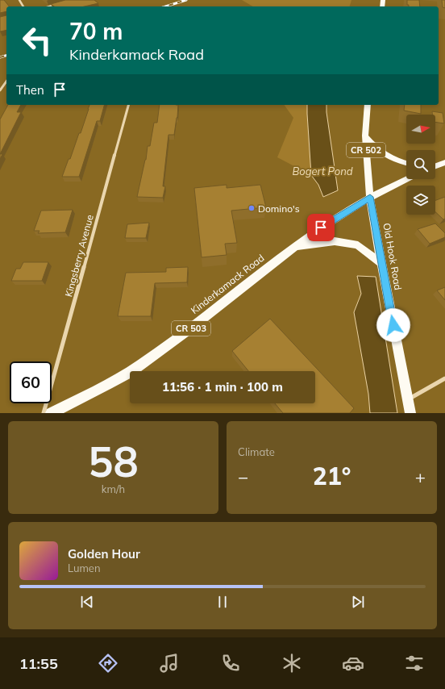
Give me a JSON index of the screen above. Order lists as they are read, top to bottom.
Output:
{
  "streets": {
    "main road": [
      "CR 502",
      "Old Hook Road",
      "Kinderkamack Road",
      "CR 503"
    ],
    "street": ["Kingsberry Avenue"]
  },
  "crossings": [
    ["Old Hook Road", "Kinderkamack Road"]
  ],
  "water": ["Bogert Pond"],
  "places": ["Domino's"],
  "north": "right",
  "page": {
    "turn": ["70 m", "Kinderkamack Road"],
    "then": "Then",
    "limit": "60",
    "trip": "11:56 · 1 min · 100 m",
    "tile": [
      ["58", "km/h"],
      "Climate"
    ],
    "heat": ["−", "21°", "+"],
    "song": ["Golden Hour", "Lumen"],
    "tabs": "11:55"
  }
}
